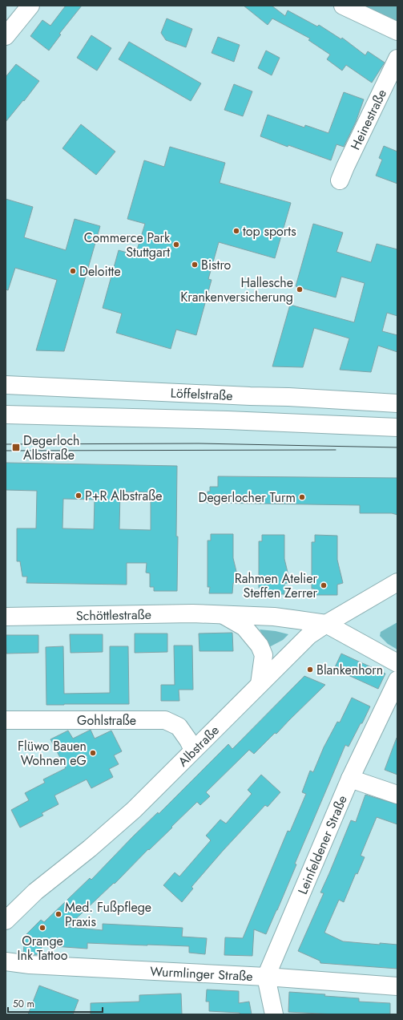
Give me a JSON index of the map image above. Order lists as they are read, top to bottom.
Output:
{
  "streets": {
    "street": [
      "Heinestraße",
      "Löffelstraße",
      "Schöttlestraße",
      "Gohlstraße",
      "Albstraße",
      "Leinfeldener Straße",
      "Wurmlinger Straße"
    ]
  },
  "crossings": [
    ["Schöttlestraße", "Albstraße"],
    ["Gohlstraße", "Albstraße"],
    ["Leinfeldener Straße", "Wurmlinger Straße"]
  ],
  "places": {
    "other": [
      "top sports",
      "Commerce Park Stuttgart",
      "Bistro",
      "Deloitte",
      "Hallesche Krankenversicherung",
      "P+R Albstraße",
      "Degerlocher Turm",
      "Rahmen Atelier Steffen Zerrer",
      "Blankenhorn",
      "Flüwo Bauen Wohnen eG",
      "Med. Fußpflege Praxis",
      "Orange Ink Tattoo"
    ],
    "transit": ["Degerloch Albstraße"]
  },
  "scale_bar": "50 m"
}
